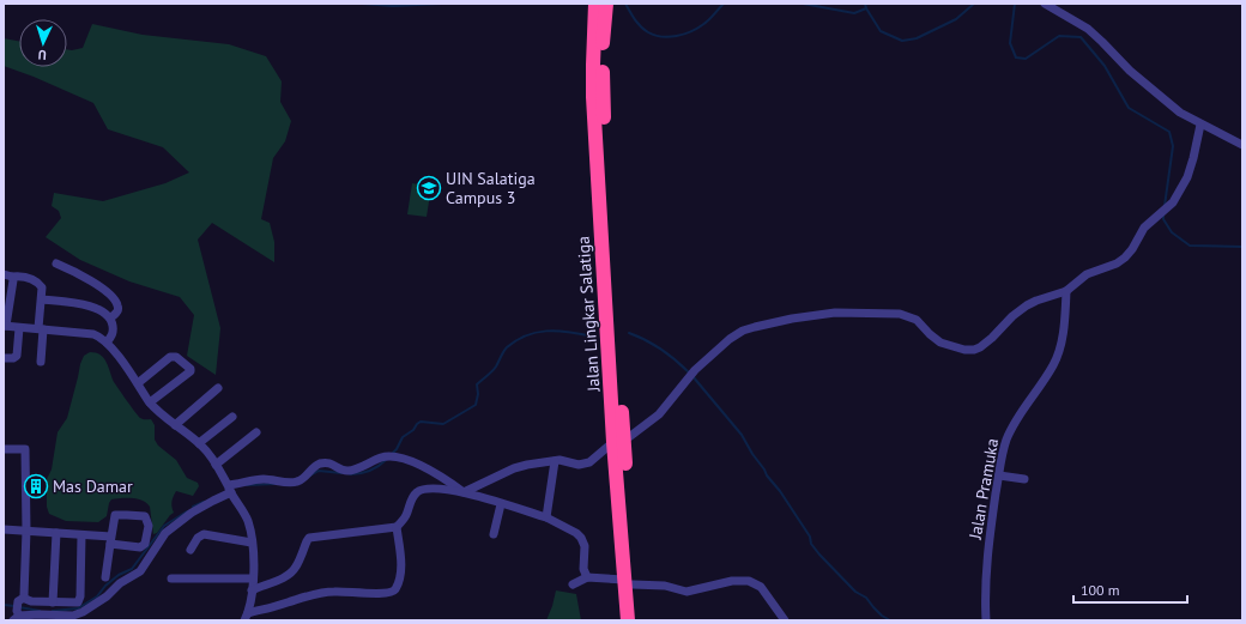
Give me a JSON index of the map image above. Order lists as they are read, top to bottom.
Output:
{
  "streets": {
    "highway": ["Jalan Lingkar Salatiga"],
    "street": ["Jalan Pramuka"]
  },
  "places": {
    "school or university": ["UIN Salatiga Campus 3"],
    "building": ["Mas Damar"]
  },
  "scale_bar": "100 m",
  "north": "bottom"
}
